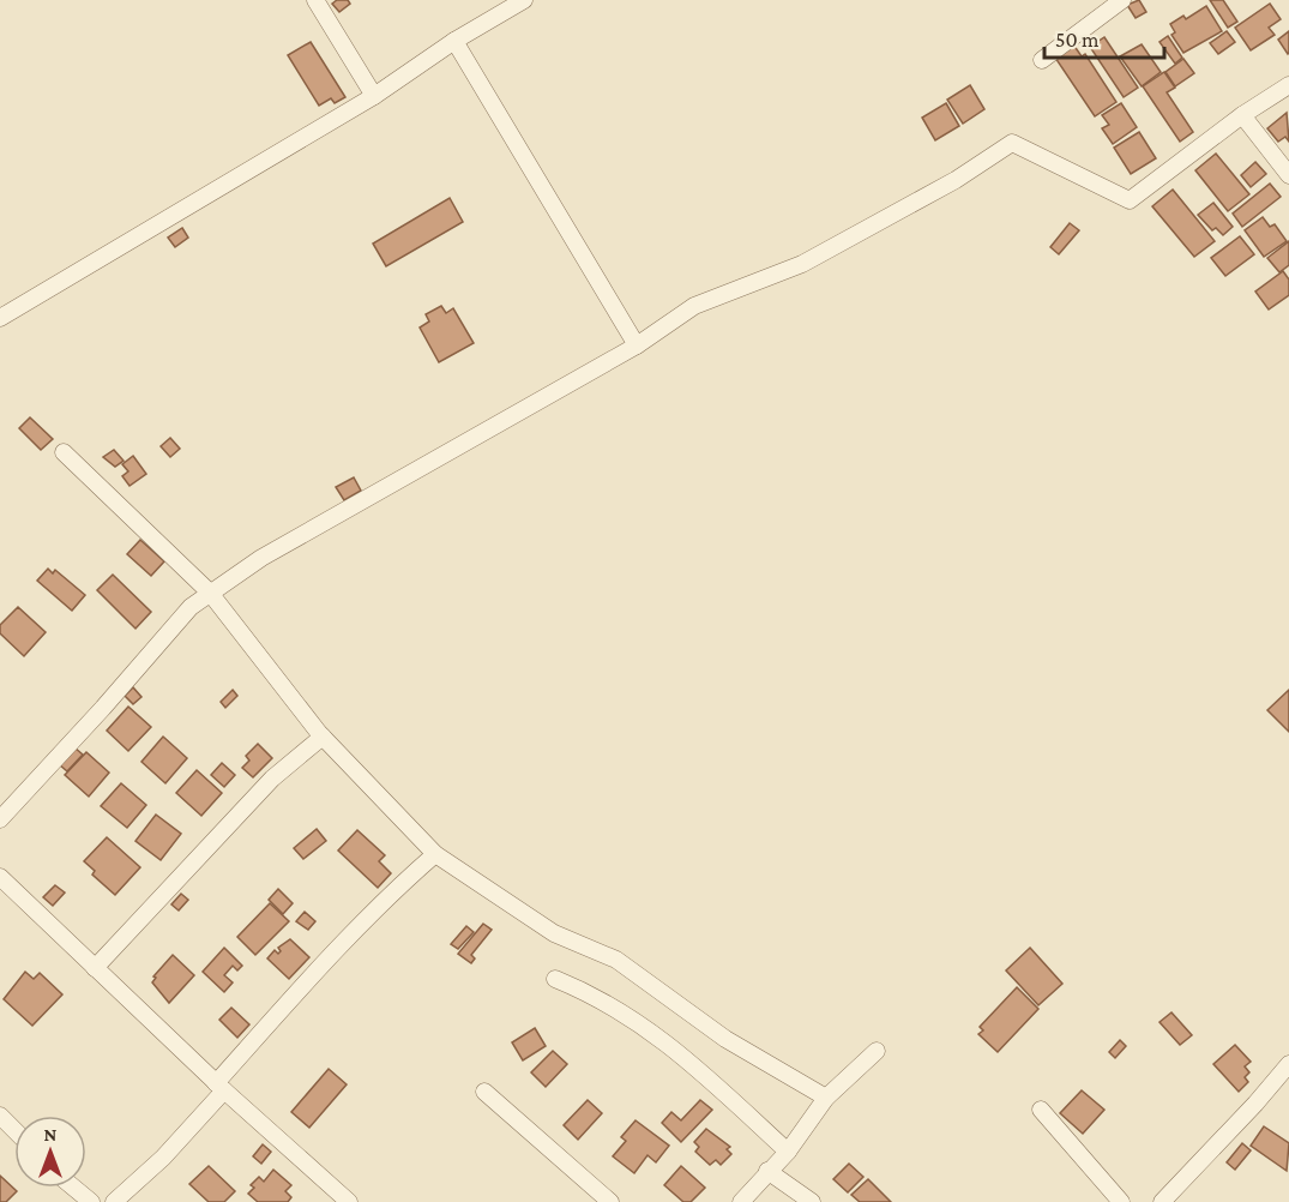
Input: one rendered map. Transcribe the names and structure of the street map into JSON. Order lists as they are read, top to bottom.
{
  "scale_bar": "50 m",
  "north": "top"
}
